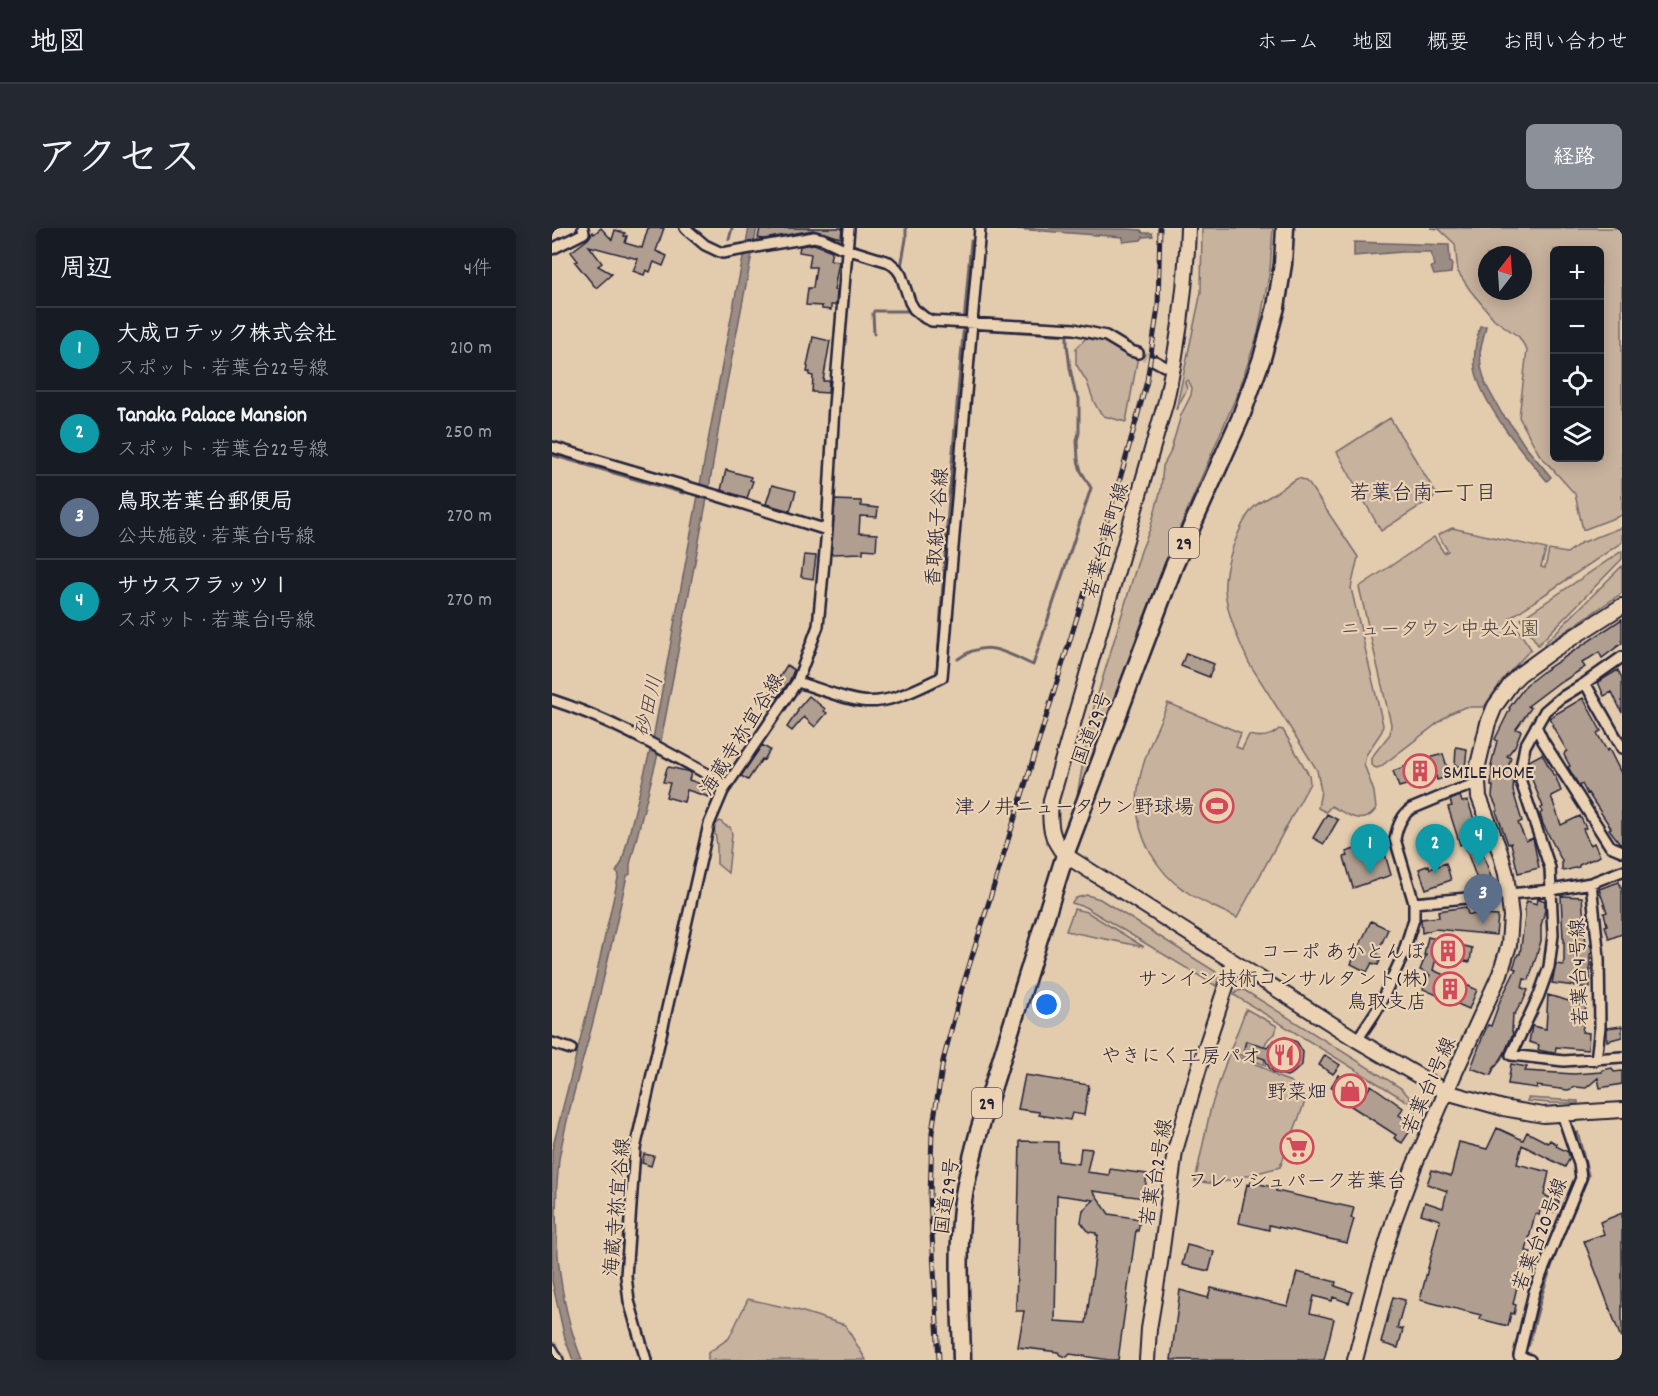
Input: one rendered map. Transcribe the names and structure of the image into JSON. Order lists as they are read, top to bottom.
{
  "streets": {
    "highway": ["29", "国道29号"],
    "street": [
      "香取紙子谷線",
      "若葉台東町線",
      "海蔵寺祢宜谷線",
      "若葉台4号線",
      "若葉台1号線",
      "若葉台2号線",
      "若葉台20号線"
    ]
  },
  "crossings": [
    ["香取紙子谷線", "海蔵寺祢宜谷線"],
    ["若葉台東町線", "国道29号"]
  ],
  "districts": ["若葉台南一丁目"],
  "water": ["砂田川"],
  "parks": ["ニュータウン中央公園"],
  "places": {
    "building": ["SMILE HOME", "コーポ あかとんぼ", "サンイン技術コンサルタント(株) 鳥取支店"],
    "sports": ["津ノ井ニュータウン野球場"],
    "restaurant": ["やきにく工房パオ"],
    "shop": ["野菜畑"],
    "supermarket": ["フレッシュパーク若葉台"]
  },
  "north": "top",
  "page": {
    "header": "地図",
    "nav": [
      "ホーム",
      "地図",
      "概要",
      "お問い合わせ"
    ],
    "title": "アクセス",
    "buttons": "経路",
    "heading": ["周辺", "4件"],
    "map_buttons": ["+", "−"],
    "list": [
      {
        "mark": "1",
        "name": "大成ロテック株式会社",
        "note": "スポット · 若葉台22号線",
        "value": "210 m"
      },
      {
        "mark": "2",
        "name": "Tanaka Palace Mansion",
        "note": "スポット · 若葉台22号線",
        "value": "250 m"
      },
      {
        "mark": "3",
        "name": "鳥取若葉台郵便局",
        "note": "公共施設 · 若葉台1号線",
        "value": "270 m"
      },
      {
        "mark": "4",
        "name": "サウスフラッツＩ",
        "note": "スポット · 若葉台1号線",
        "value": "270 m"
      }
    ],
    "pins": [
      "4",
      "1",
      "2",
      "3"
    ]
  }
}
